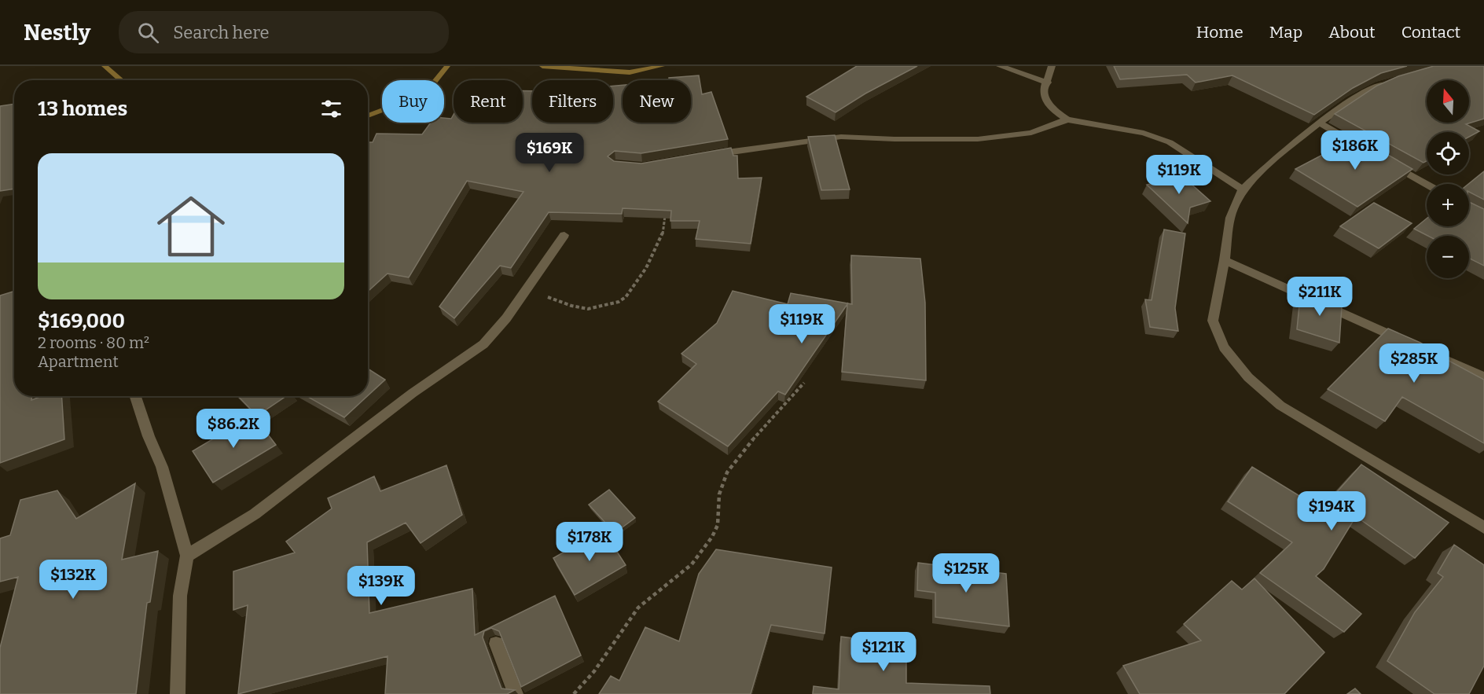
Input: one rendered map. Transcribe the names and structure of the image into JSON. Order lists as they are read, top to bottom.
{
  "north": "top",
  "page": {
    "header": "Nestly",
    "search": "Search here",
    "nav": [
      "Home",
      "Map",
      "About",
      "Contact"
    ],
    "map_buttons": ["+", "−"],
    "chip": [
      "Buy",
      "Rent",
      "Filters",
      "New"
    ],
    "heading": "13 homes",
    "price": [
      "$186K",
      "$169K",
      "$119K",
      "$211K",
      "$119K",
      "$285K",
      "$86.2K",
      "$194K",
      "$178K",
      "$125K",
      "$132K",
      "$139K",
      "$121K"
    ],
    "list": [
      {
        "name": "$169,000",
        "note": "2 rooms · 80 m² · Apartment"
      }
    ]
  }
}
